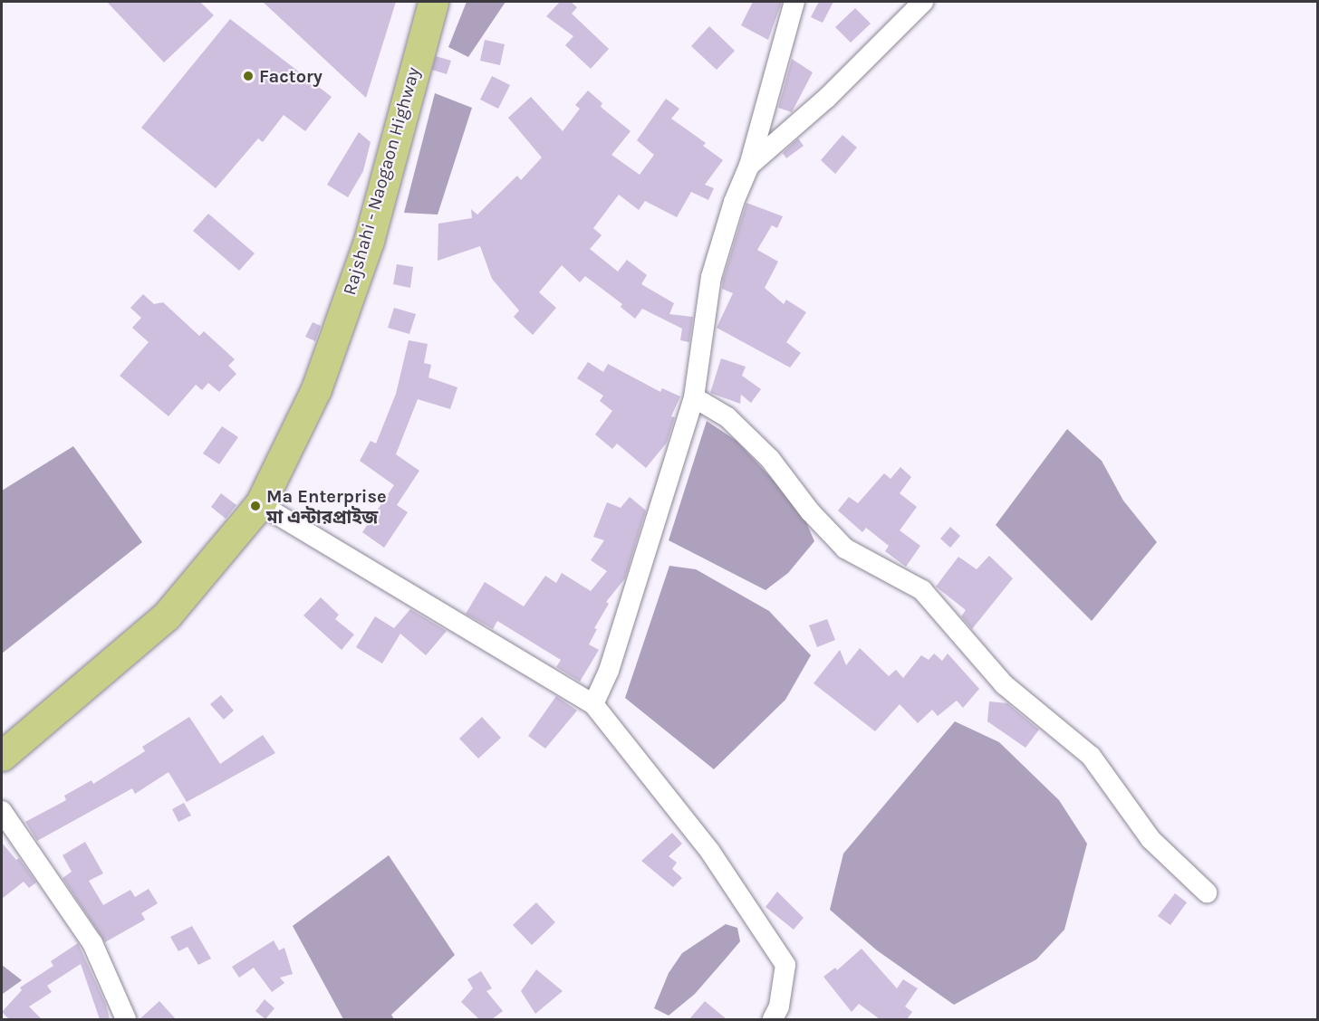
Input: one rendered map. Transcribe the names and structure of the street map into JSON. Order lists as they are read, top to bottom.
{
  "streets": {
    "main road": ["Rajshahi - Naogaon Highway"]
  },
  "places": ["Factory", "Ma Enterprise মা এন্টারপ্রাইজ"]
}
